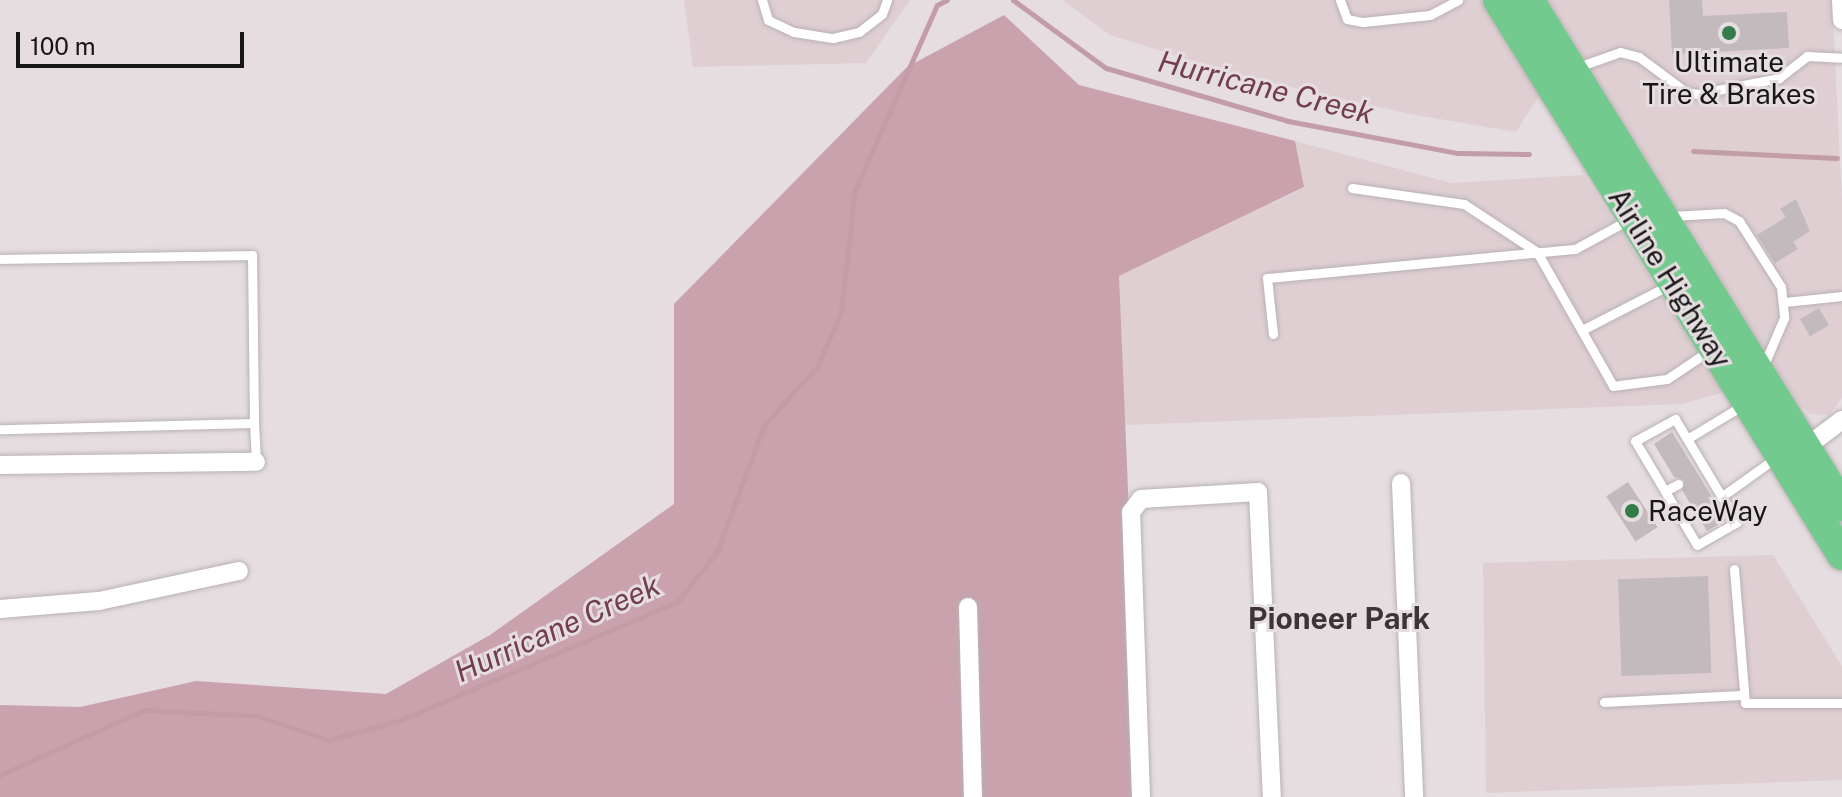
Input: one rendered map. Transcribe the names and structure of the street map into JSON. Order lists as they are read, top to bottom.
{
  "streets": {
    "highway": ["Airline Highway"]
  },
  "districts": ["Pioneer Park"],
  "water": ["Hurricane Creek"],
  "places": ["Ultimate Tire & Brakes", "RaceWay"],
  "scale_bar": "100 m"
}
